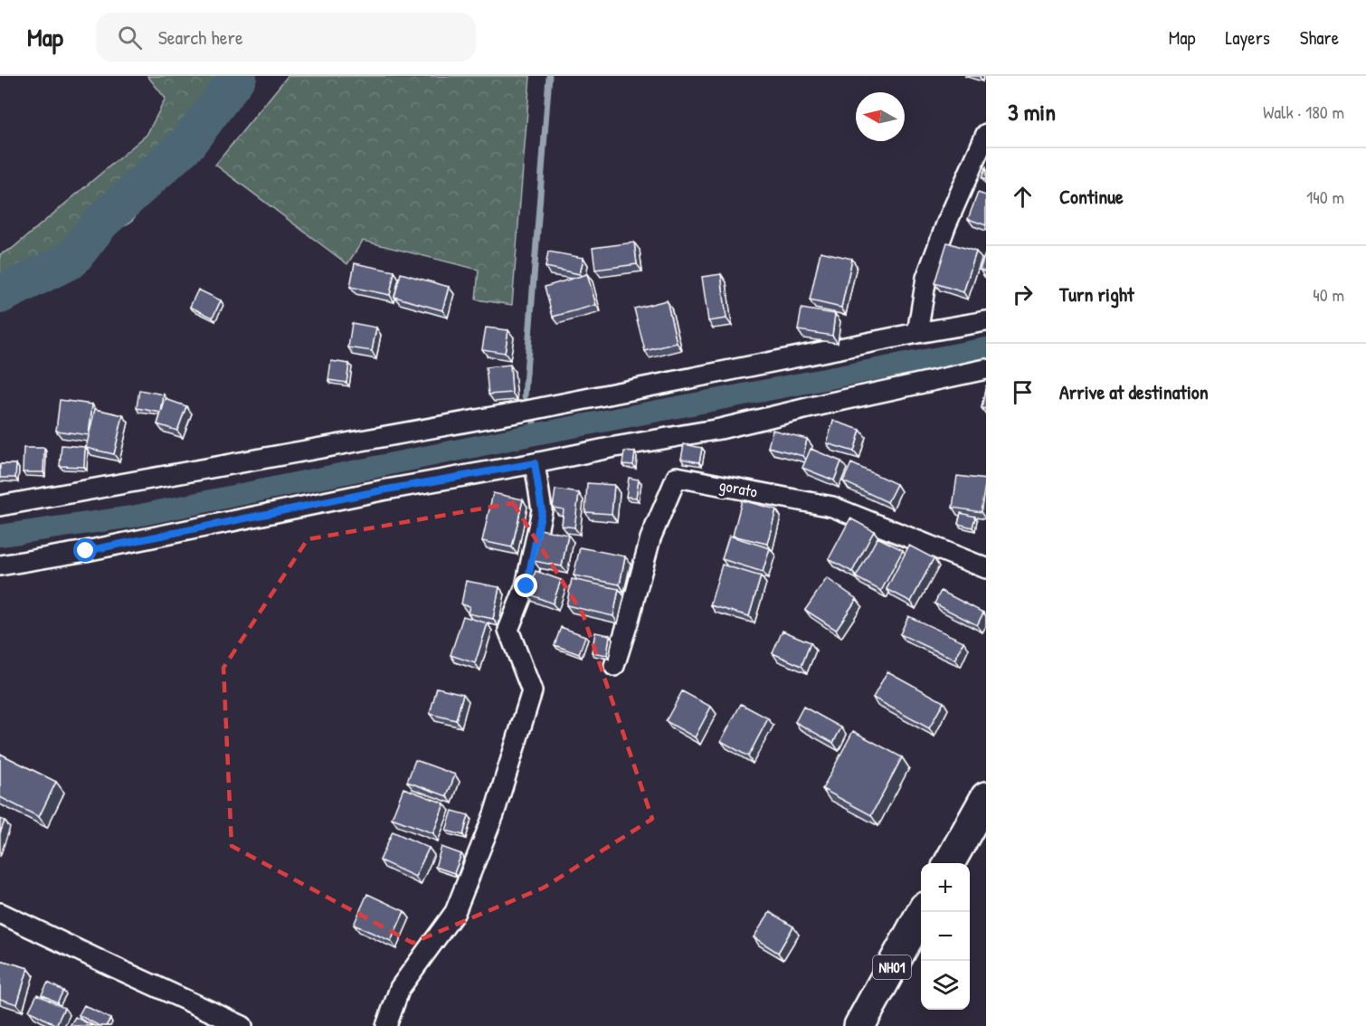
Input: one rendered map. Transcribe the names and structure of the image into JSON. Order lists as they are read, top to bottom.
{
  "streets": {
    "highway": ["NH01"],
    "street": ["gorato"]
  },
  "north": "left",
  "page": {
    "header": "Map",
    "search": "Search here",
    "nav": ["Map", "Layers", "Share"],
    "heading": ["3 min", "Walk · 180 m"],
    "list": [
      ["Continue", "140 m"],
      ["Turn right", "40 m"],
      "Arrive at destination"
    ],
    "map_buttons": ["+", "−"]
  }
}
